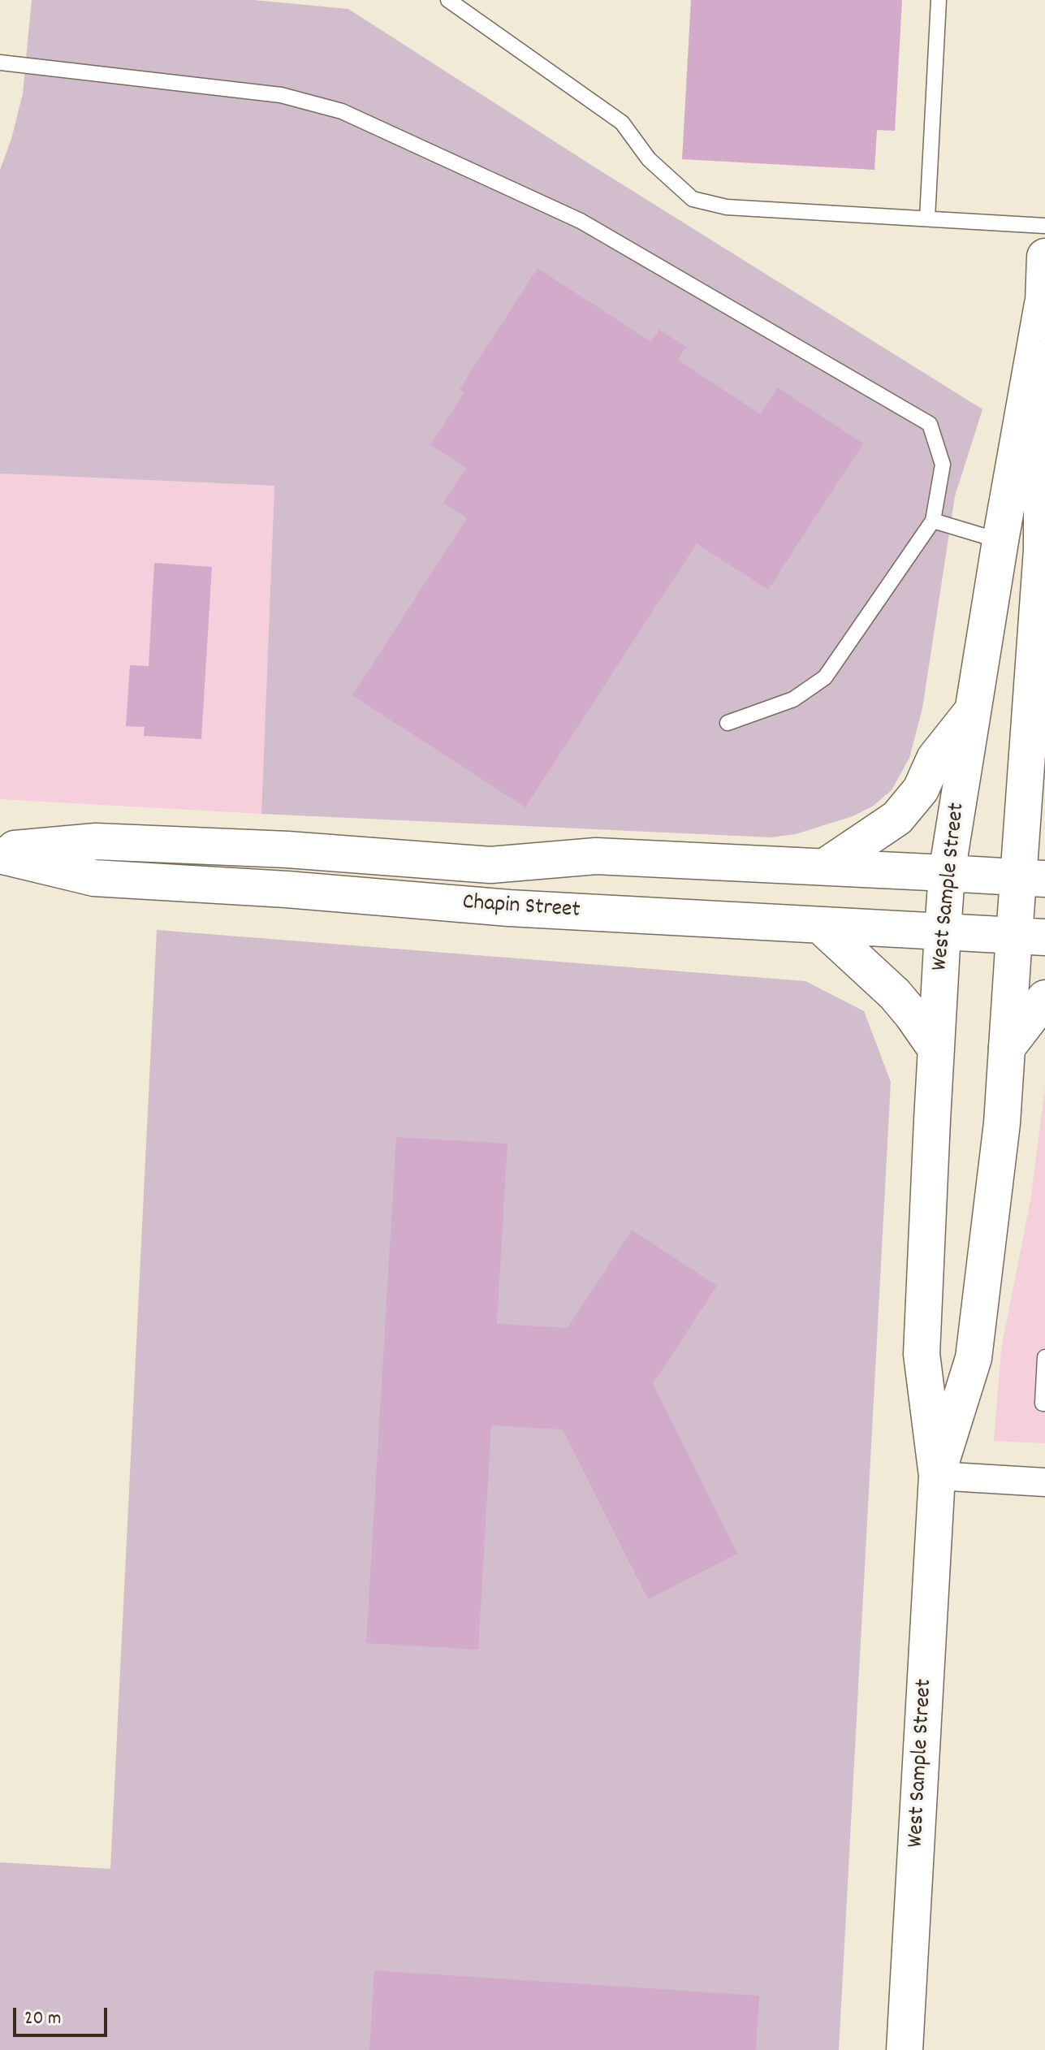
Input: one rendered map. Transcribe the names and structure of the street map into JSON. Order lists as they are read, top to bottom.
{
  "streets": {
    "main road": ["West Sample Street", "Chapin Street"]
  },
  "crossings": [
    ["West Sample Street", "Chapin Street"]
  ],
  "scale_bar": "20 m"
}
